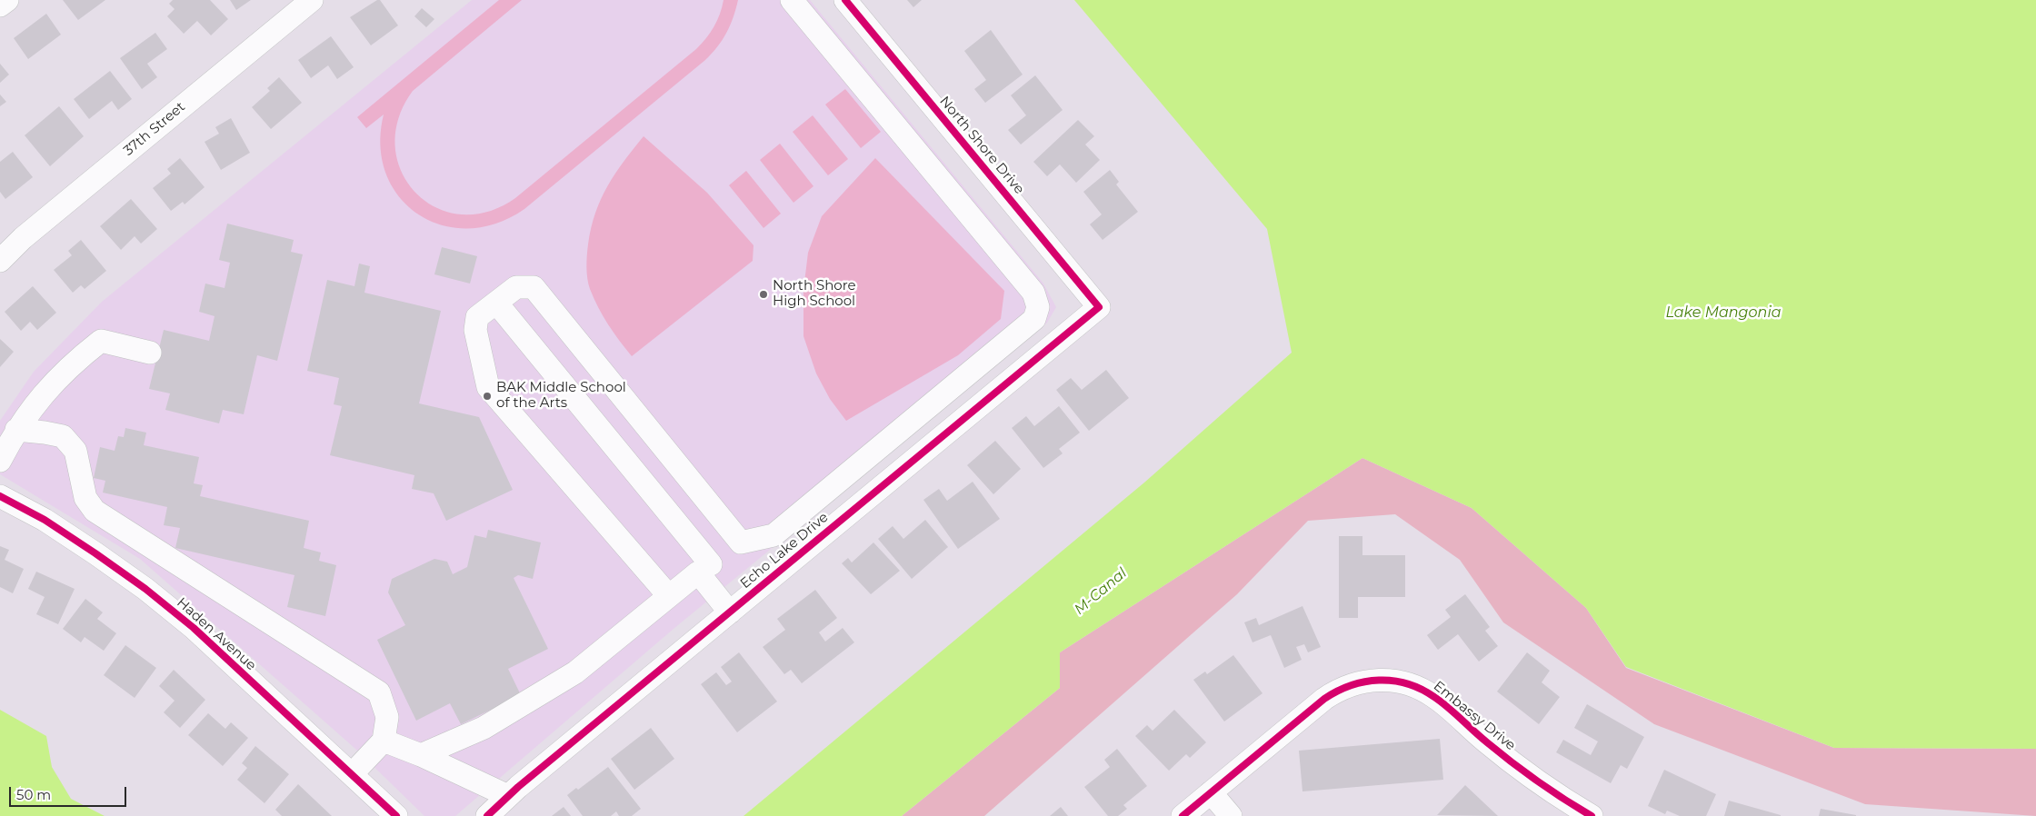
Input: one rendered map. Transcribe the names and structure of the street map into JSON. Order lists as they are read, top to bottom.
{
  "streets": {
    "street": [
      "37th Street",
      "North Shore Drive",
      "Echo Lake Drive",
      "Haden Avenue",
      "Embassy Drive"
    ]
  },
  "crossings": [
    ["North Shore Drive", "Echo Lake Drive"]
  ],
  "water": ["Lake Mangonia", "M-Canal"],
  "places": ["North Shore High School", "BAK Middle School of the Arts"],
  "scale_bar": "50 m"
}
